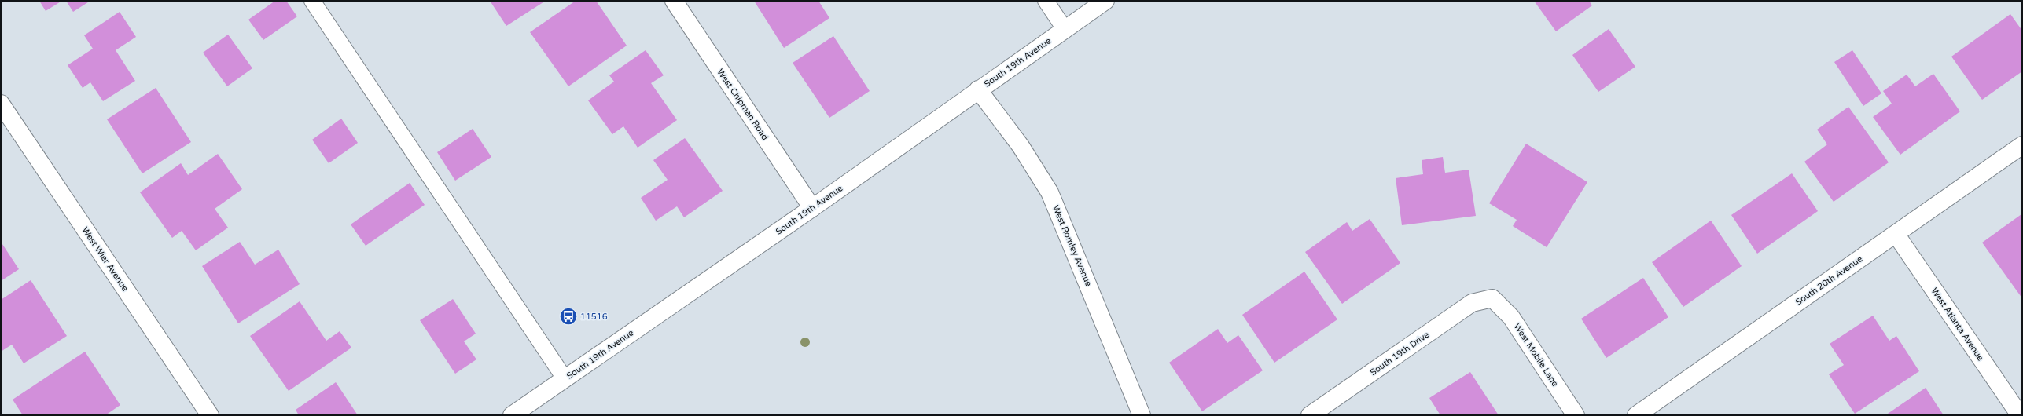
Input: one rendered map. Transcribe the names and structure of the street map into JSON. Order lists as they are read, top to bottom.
{
  "streets": {
    "street": [
      "South 19th Avenue",
      "West Chipman Road",
      "West Romley Avenue",
      "West Wier Avenue",
      "South 20th Avenue",
      "West Atlanta Avenue",
      "South 19th Drive",
      "West Mobile Lane"
    ]
  },
  "crossings": [
    ["South 19th Avenue", "West Chipman Road"],
    ["South 19th Avenue", "West Romley Avenue"],
    ["South 20th Avenue", "West Atlanta Avenue"],
    ["South 19th Drive", "West Mobile Lane"]
  ],
  "places": {
    "bus stop": ["11516"]
  }
}
